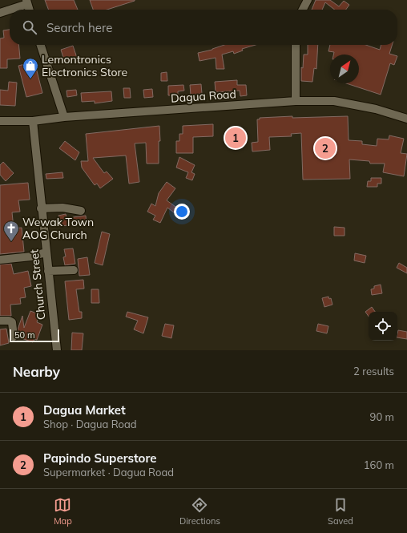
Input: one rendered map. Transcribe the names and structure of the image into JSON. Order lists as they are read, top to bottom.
{
  "streets": {
    "street": ["Dagua Road", "Church Street"]
  },
  "crossings": [
    ["Dagua Road", "Church Street"]
  ],
  "places": {
    "shop": ["Lemontronics Electronics Store"],
    "church": ["Wewak Town AOG Church"]
  },
  "scale_bar": "50 m",
  "north": "top right",
  "page": {
    "search": "Search here",
    "pins": ["1", "2"],
    "scale": "50 m",
    "heading": ["Nearby", "2 results"],
    "list": [
      {
        "mark": "1",
        "name": "Dagua Market",
        "note": "Shop · Dagua Road",
        "value": "90 m"
      },
      {
        "mark": "2",
        "name": "Papindo Superstore",
        "note": "Supermarket · Dagua Road",
        "value": "160 m"
      }
    ],
    "nav": ["Map", "Directions", "Saved"]
  }
}
